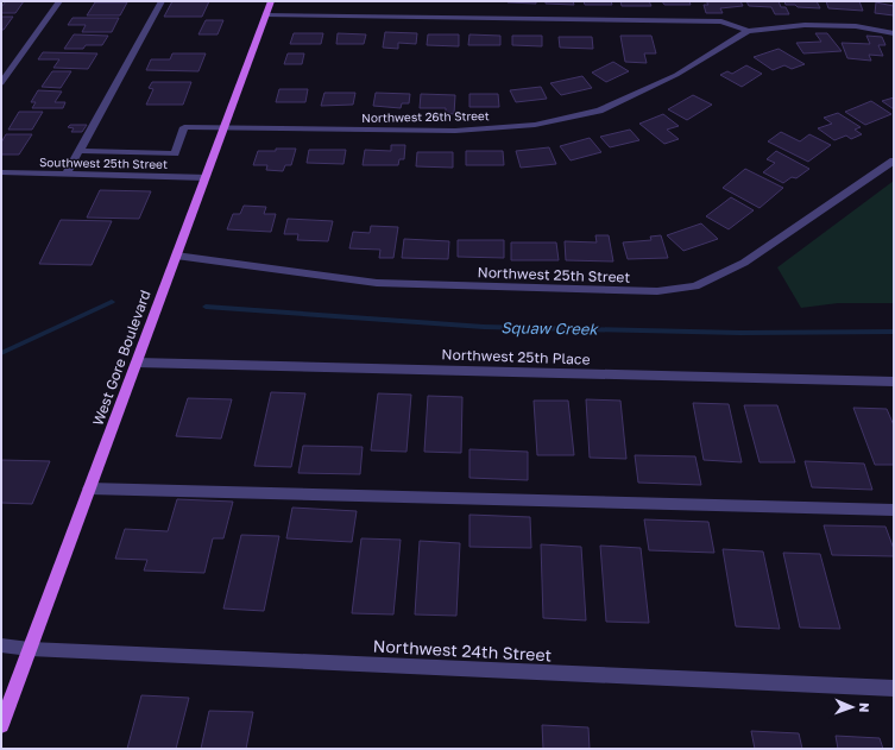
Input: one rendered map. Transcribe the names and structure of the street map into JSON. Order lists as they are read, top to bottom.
{
  "streets": {
    "main road": ["West Gore Boulevard"],
    "street": [
      "Northwest 26th Street",
      "Southwest 25th Street",
      "Northwest 25th Street",
      "Northwest 25th Place",
      "Northwest 24th Street"
    ]
  },
  "crossings": [
    ["Northwest 26th Street", "West Gore Boulevard"],
    ["Southwest 25th Street", "West Gore Boulevard"],
    ["Northwest 25th Street", "West Gore Boulevard"],
    ["Northwest 25th Place", "West Gore Boulevard"],
    ["West Gore Boulevard", "Northwest 24th Street"]
  ],
  "water": ["Squaw Creek"],
  "north": "right"
}
